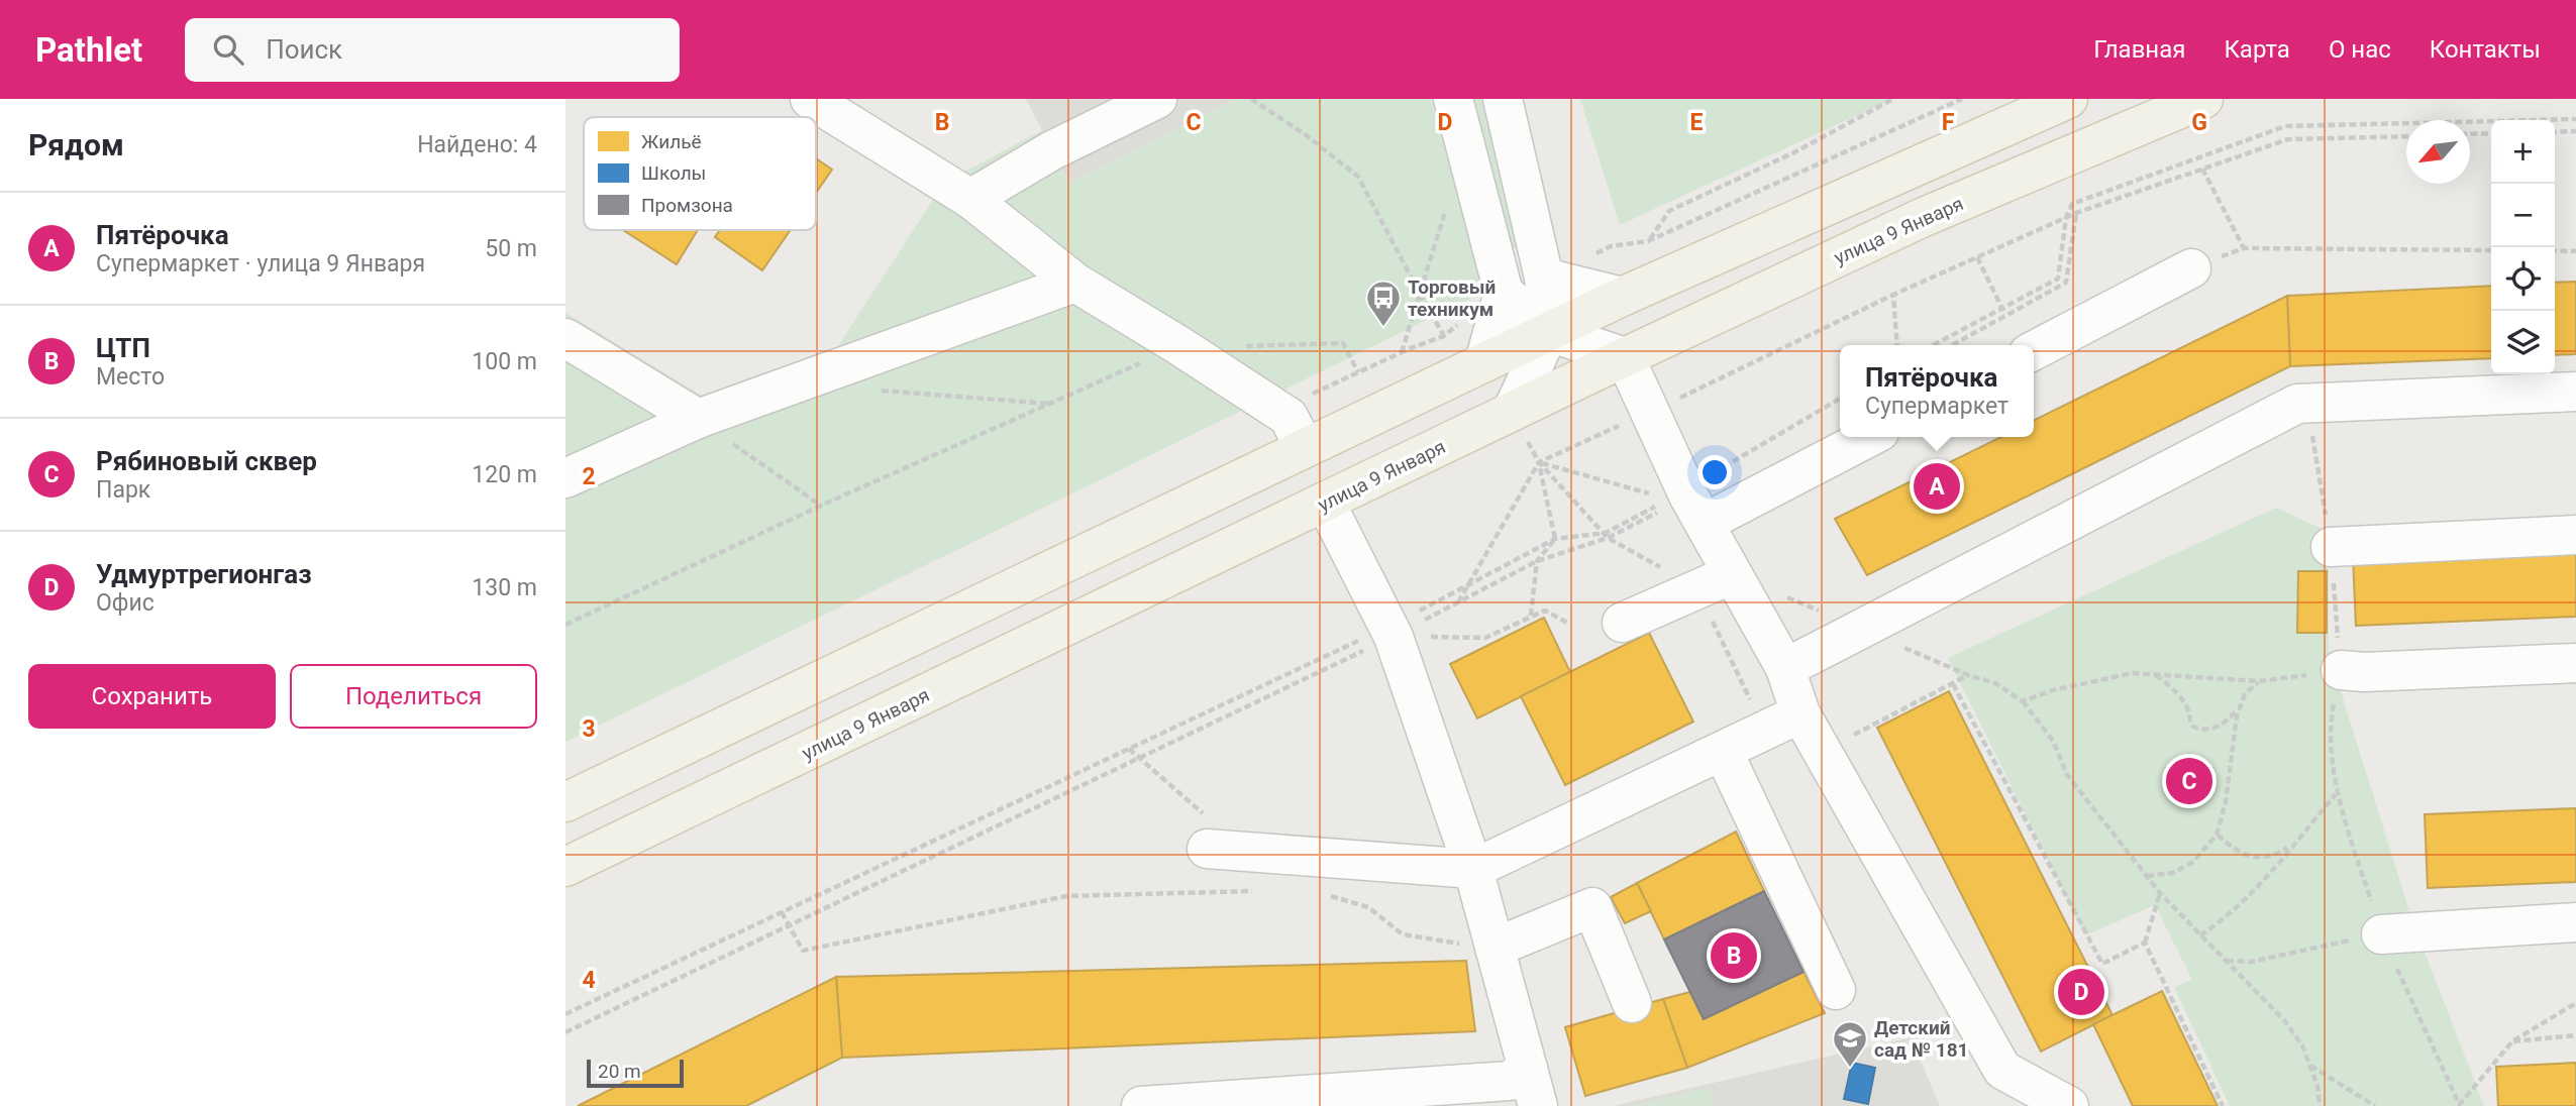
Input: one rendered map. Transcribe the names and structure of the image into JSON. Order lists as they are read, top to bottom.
{
  "streets": {
    "main road": ["улица 9 Января"]
  },
  "places": {
    "bus stop": ["Торговый техникум"],
    "school or university": ["Детский сад № 181"]
  },
  "legend": ["Жильё", "Школы", "Промзона"],
  "scale_bar": "20 m",
  "north": "bottom left",
  "page": {
    "header": "Pathlet",
    "search": "Поиск",
    "nav": [
      "Главная",
      "Карта",
      "О нас",
      "Контакты"
    ],
    "heading": ["Рядом", "Найдено: 4"],
    "map_buttons": ["+", "−"],
    "list": [
      {
        "mark": "A",
        "name": "Пятёрочка",
        "note": "Супермаркет · улица 9 Января",
        "value": "50 m"
      },
      {
        "mark": "B",
        "name": "ЦТП",
        "note": "Место",
        "value": "100 m"
      },
      {
        "mark": "C",
        "name": "Рябиновый сквер",
        "note": "Парк",
        "value": "120 m"
      },
      {
        "mark": "D",
        "name": "Удмуртрегионгаз",
        "note": "Офис",
        "value": "130 m"
      }
    ],
    "popup": ["Пятёрочка", "Супермаркет"],
    "pins": [
      "A",
      "C",
      "B",
      "D"
    ],
    "buttons": ["Сохранить", "Поделиться"],
    "scale": "20 m"
  },
  "grid": {
    "columns": [
      "B",
      "C",
      "D",
      "E",
      "F",
      "G"
    ],
    "rows": ["2", "3", "4"]
  }
}
